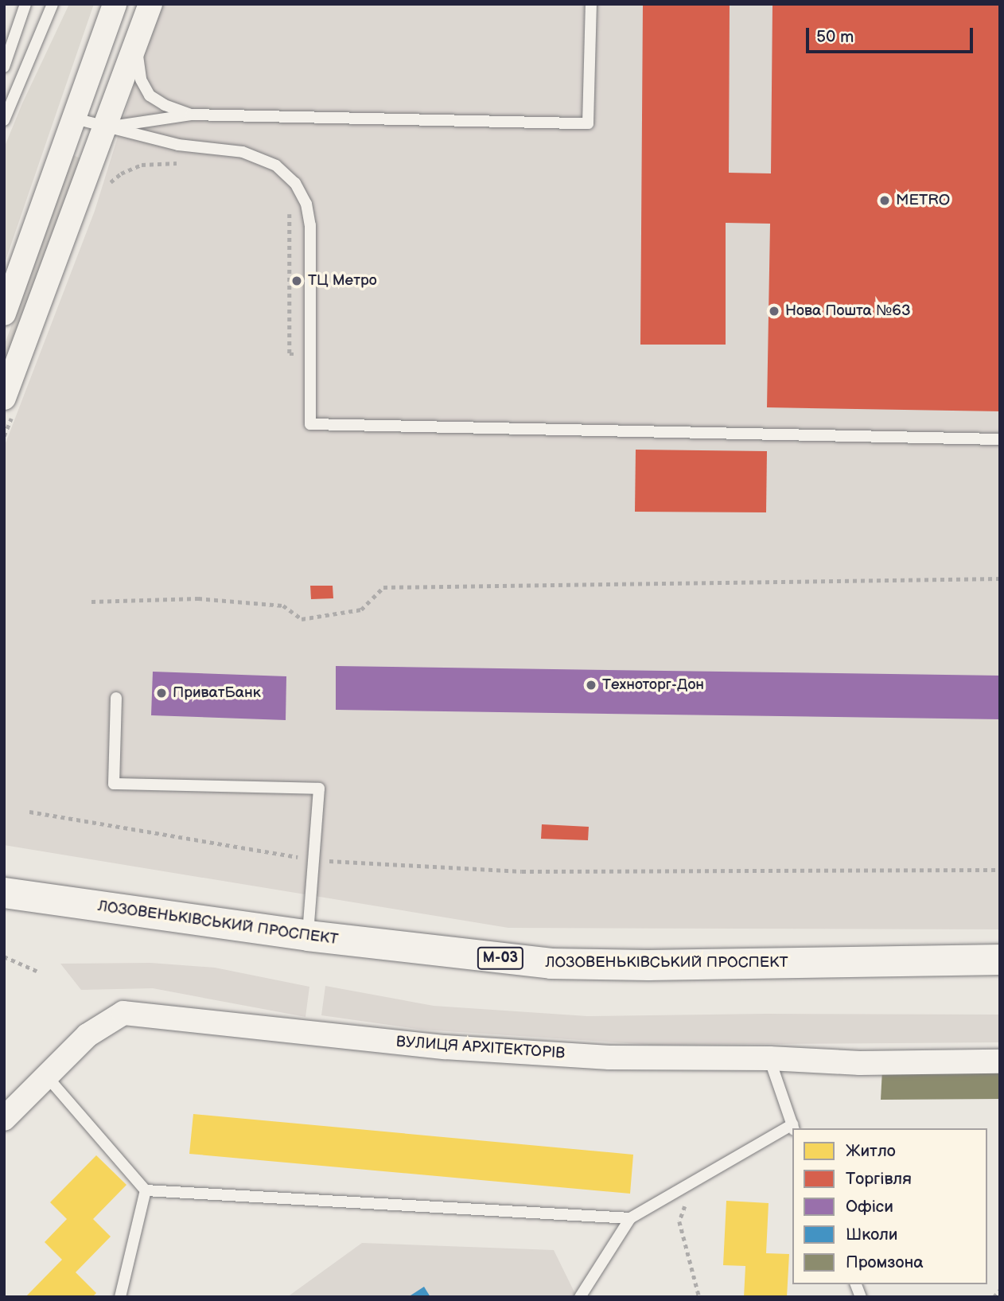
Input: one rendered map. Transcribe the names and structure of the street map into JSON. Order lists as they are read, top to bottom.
{
  "streets": {
    "highway": ["ЛОЗОВЕНЬКІВСЬКИЙ ПРОСПЕКТ", "М-03"],
    "street": ["ВУЛИЦЯ АРХІТЕКТОРІВ"]
  },
  "places": [
    "METRO",
    "ТЦ Метро",
    "Нова Пошта №63",
    "Техноторг-Дон",
    "ПриватБанк"
  ],
  "legend": [
    "Житло",
    "Торгівля",
    "Офіси",
    "Школи",
    "Промзона"
  ],
  "scale_bar": "50 m"
}
